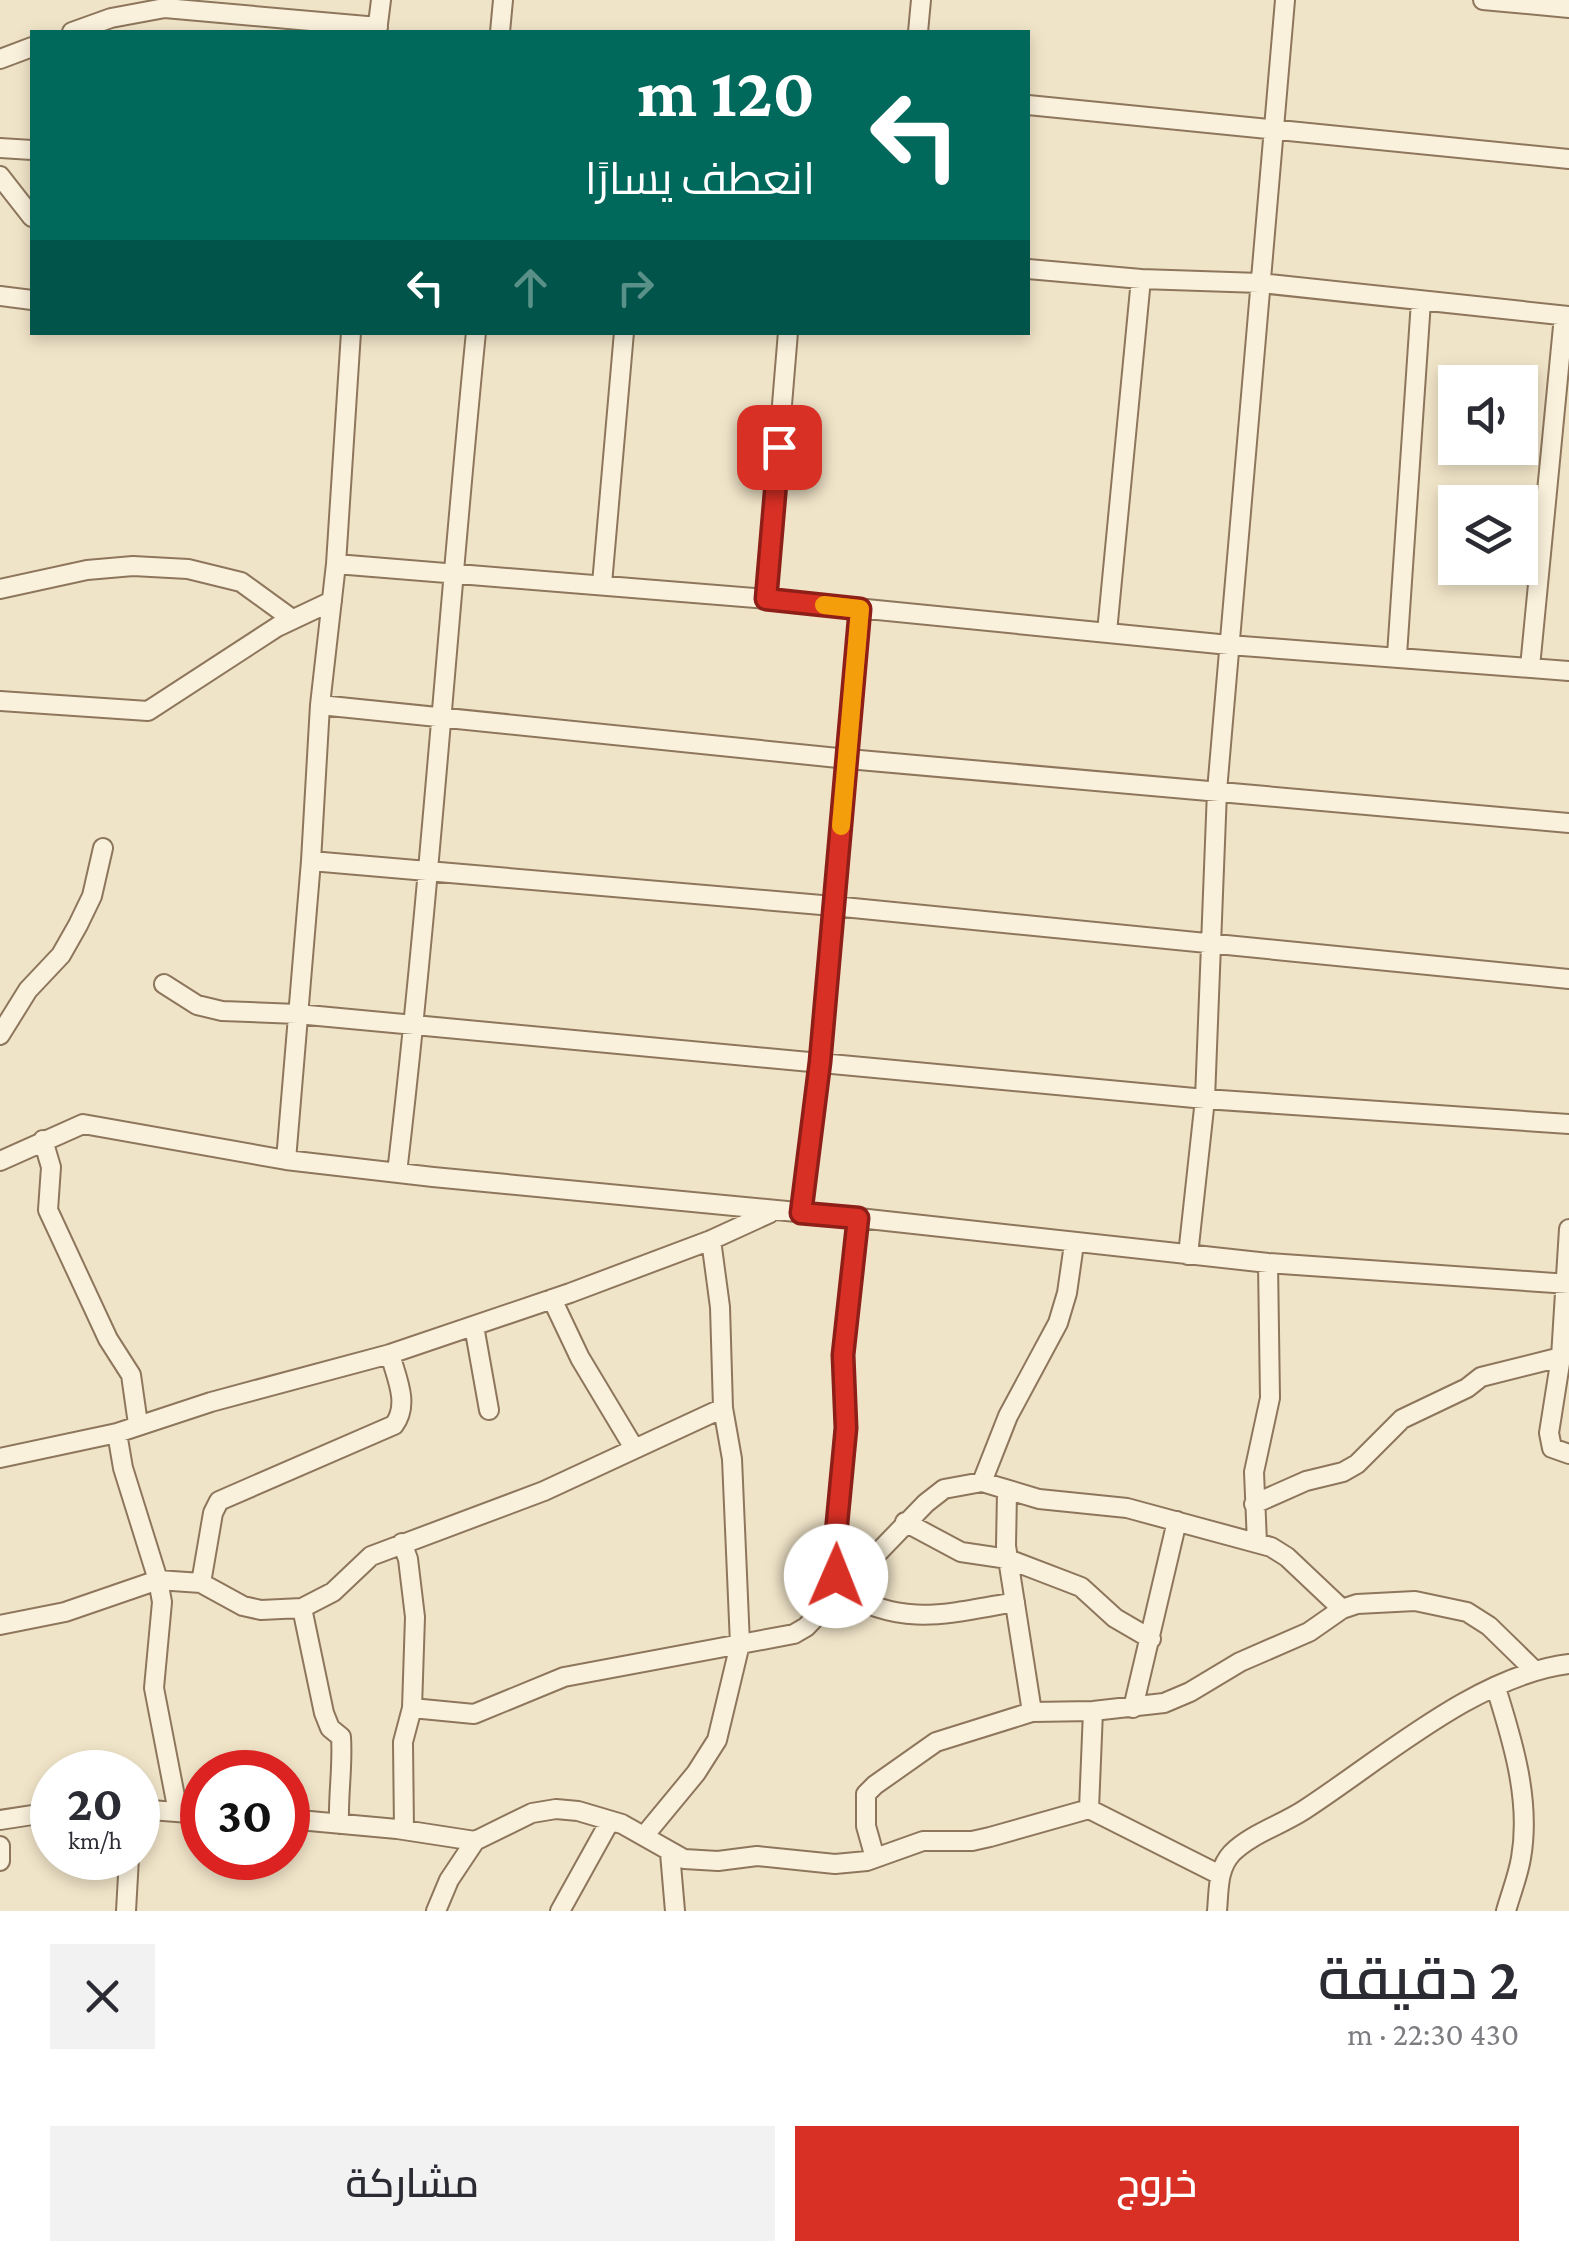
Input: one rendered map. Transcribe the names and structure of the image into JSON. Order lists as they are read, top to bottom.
{
  "page": {
    "turn": ["120 m", "انعطف يسارًا"],
    "speed": "20 km/h",
    "limit": "30",
    "heading": ["2 دقيقة", "430 m · 22:30"],
    "buttons": ["خروج", "مشاركة"]
  }
}
